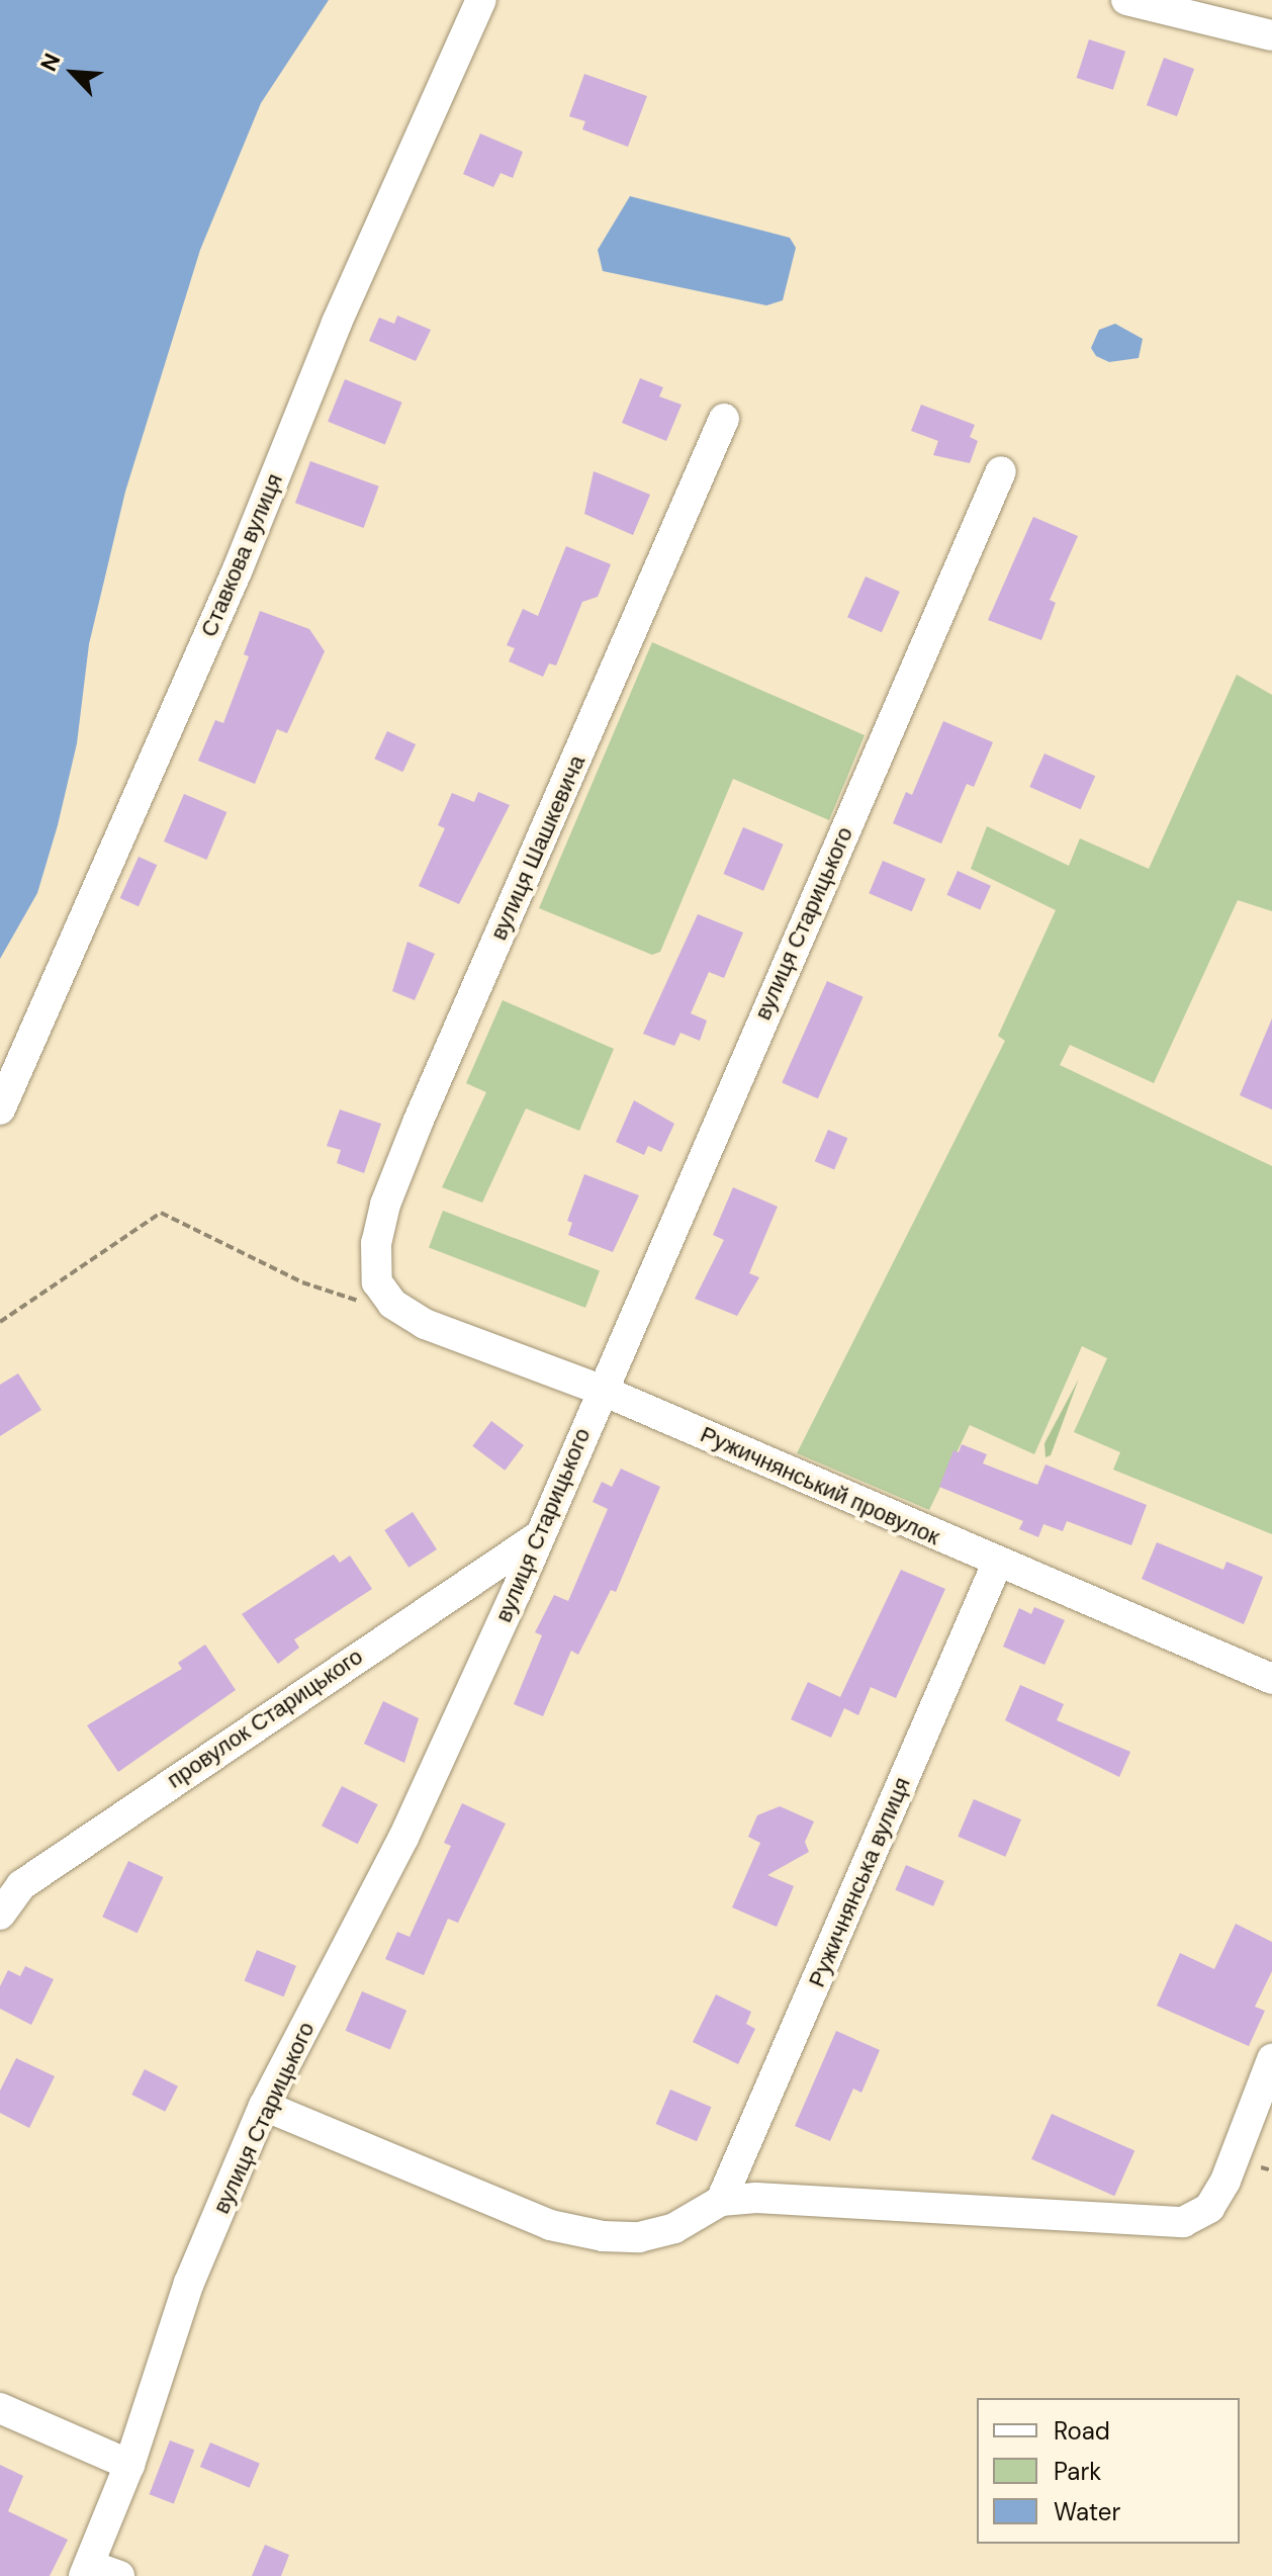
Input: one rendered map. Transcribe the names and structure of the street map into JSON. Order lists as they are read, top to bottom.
{
  "streets": {
    "street": [
      "Ставкова вулиця",
      "вулиця Шашкевича",
      "вулиця Старицького",
      "Ружичнянський провулок",
      "провулок Старицького",
      "Ружичнянська вулиця"
    ]
  },
  "crossings": [
    ["вулиця Шашкевича", "Ружичнянський провулок"],
    ["вулиця Старицького", "Ружичнянський провулок"],
    ["вулиця Старицького", "провулок Старицького"],
    ["Ружичнянський провулок", "Ружичнянська вулиця"]
  ],
  "legend": ["Road", "Park", "Water"],
  "north": "top left"
}
